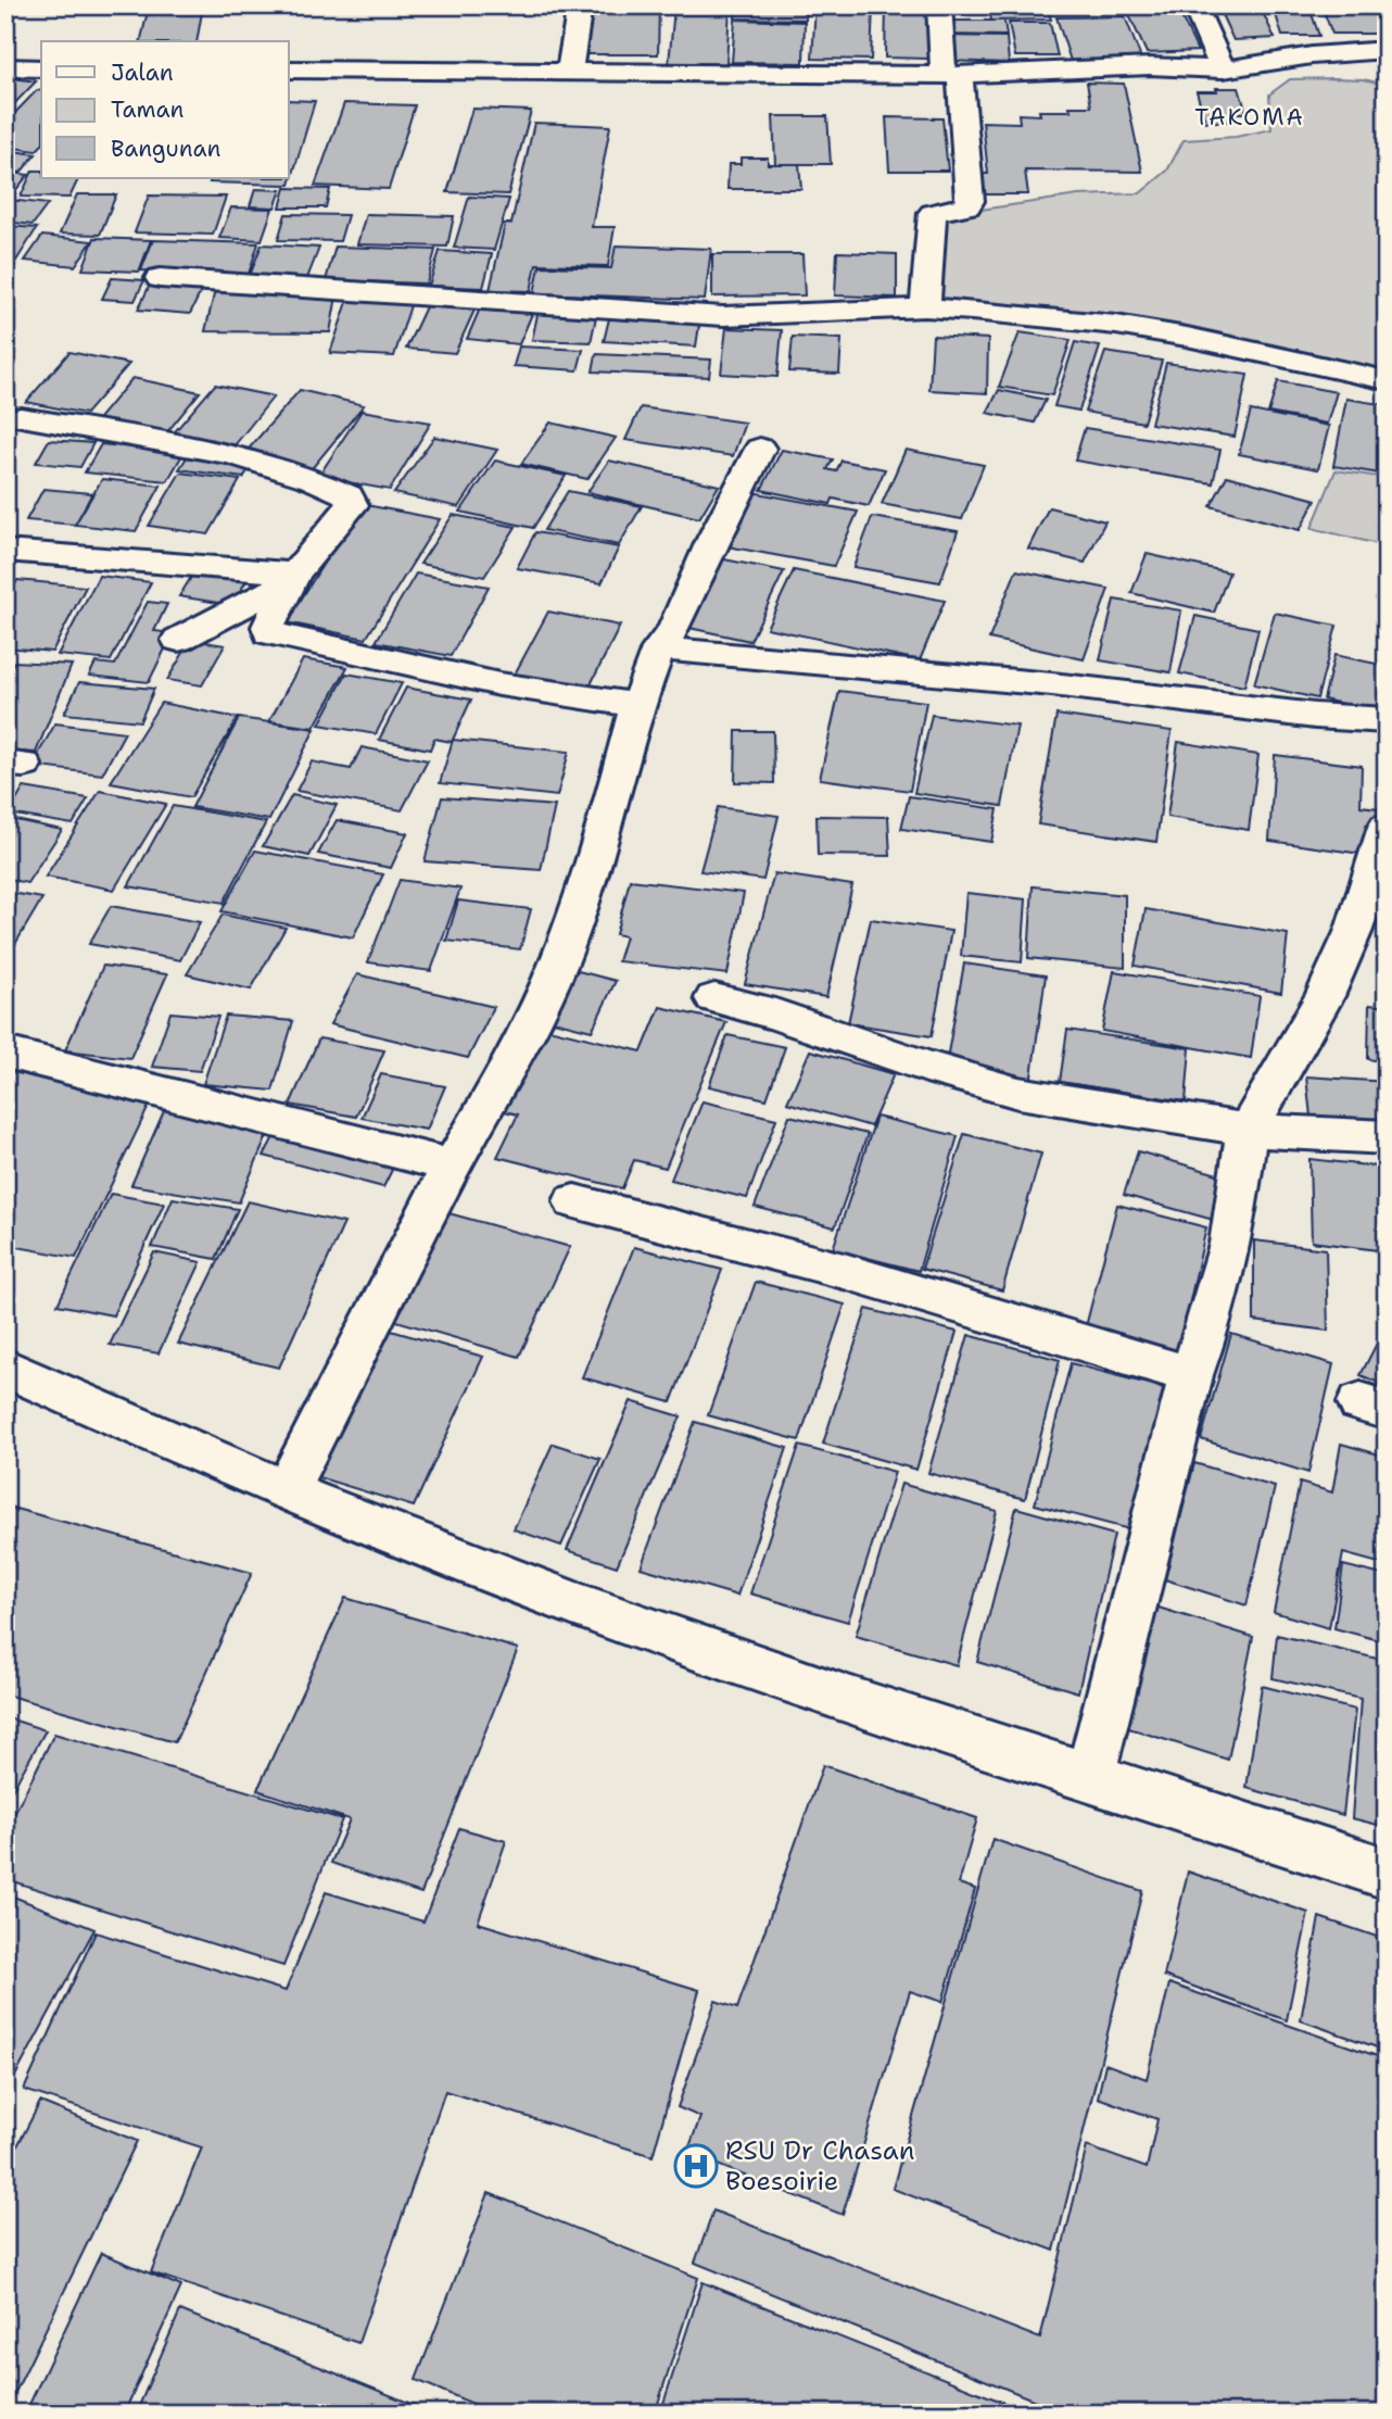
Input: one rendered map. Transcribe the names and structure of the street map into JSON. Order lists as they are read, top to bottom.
{
  "districts": ["TAKOMA"],
  "places": {
    "hospital": ["RSU Dr Chasan Boesoirie"]
  },
  "legend": ["Jalan", "Taman", "Bangunan"]
}
